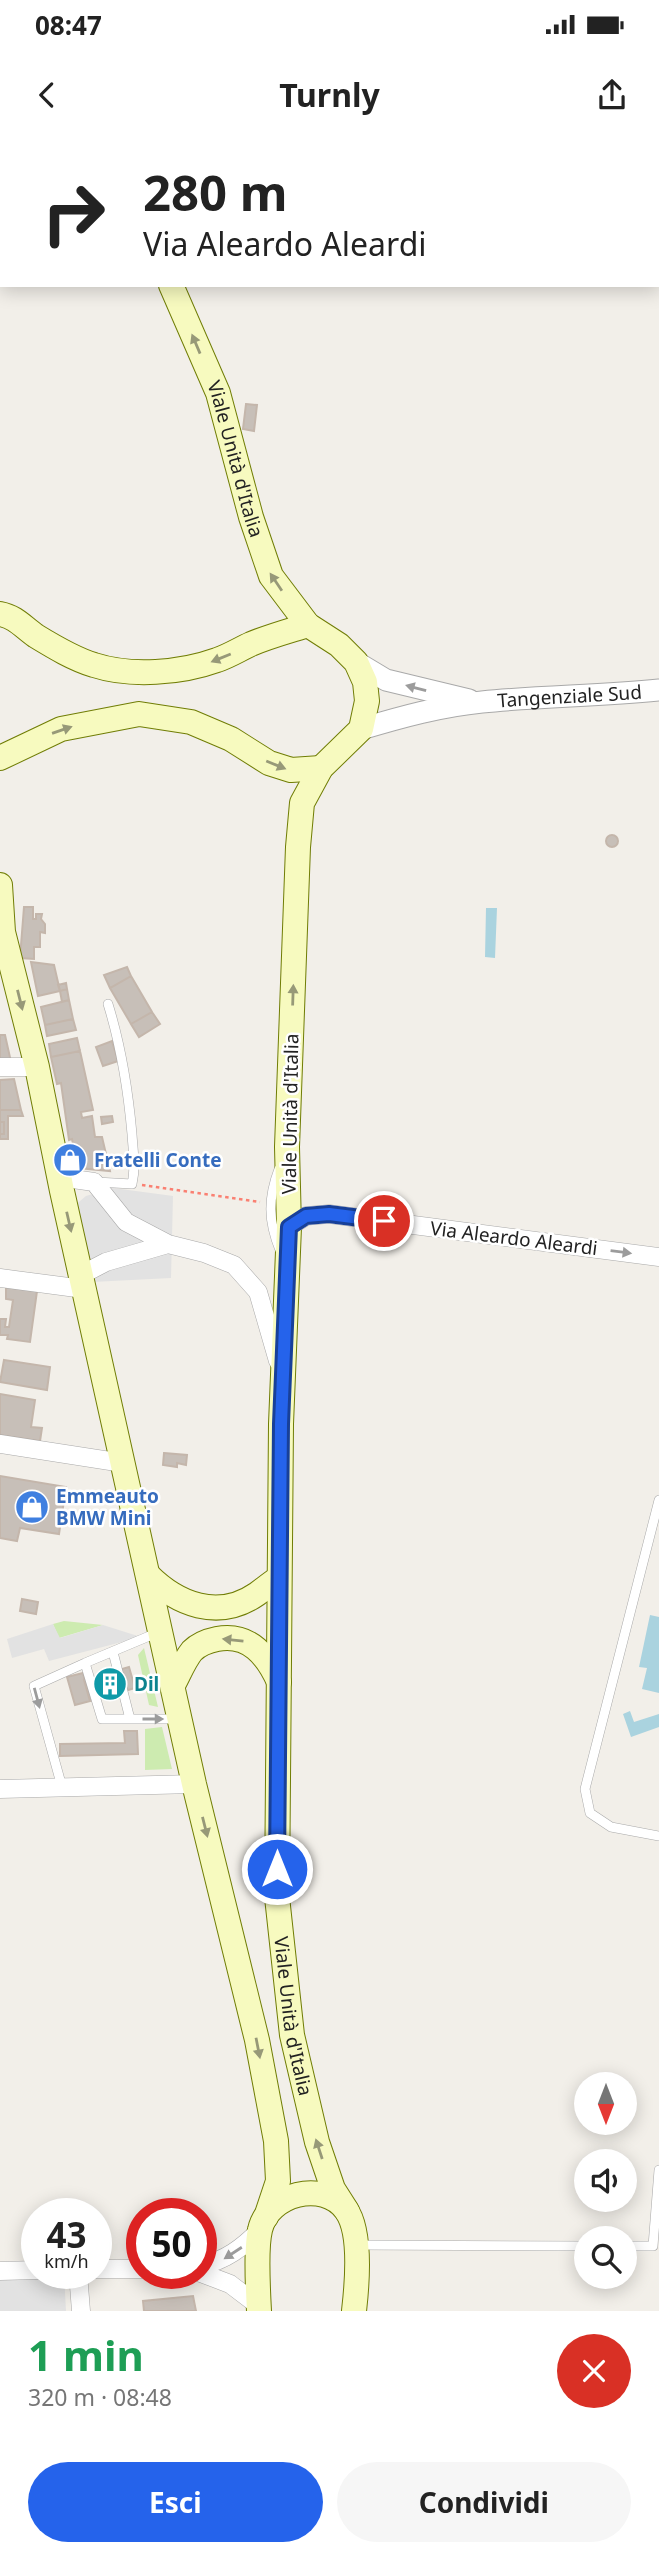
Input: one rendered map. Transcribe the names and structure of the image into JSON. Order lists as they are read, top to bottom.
{
  "streets": {
    "main road": ["Viale Unità d'Italia"],
    "street": ["Tangenziale Sud", "Via Aleardo Aleardi"]
  },
  "crossings": [
    ["Viale Unità d'Italia", "Tangenziale Sud"],
    ["Viale Unità d'Italia", "Via Aleardo Aleardi"]
  ],
  "one_way": ["Via Aleardo Aleardi"],
  "places": {
    "shop": ["Fratelli Conte", "Emmeauto BMW Mini"],
    "building": ["Dil"]
  },
  "north": "bottom",
  "page": {
    "status": "08:47",
    "header": "Turnly",
    "turn": ["280 m", "Via Aleardo Aleardi"],
    "speed": "43 km/h",
    "limit": "50",
    "heading": ["1 min", "320 m · 08:48"],
    "buttons": ["Esci", "Condividi"]
  }
}
